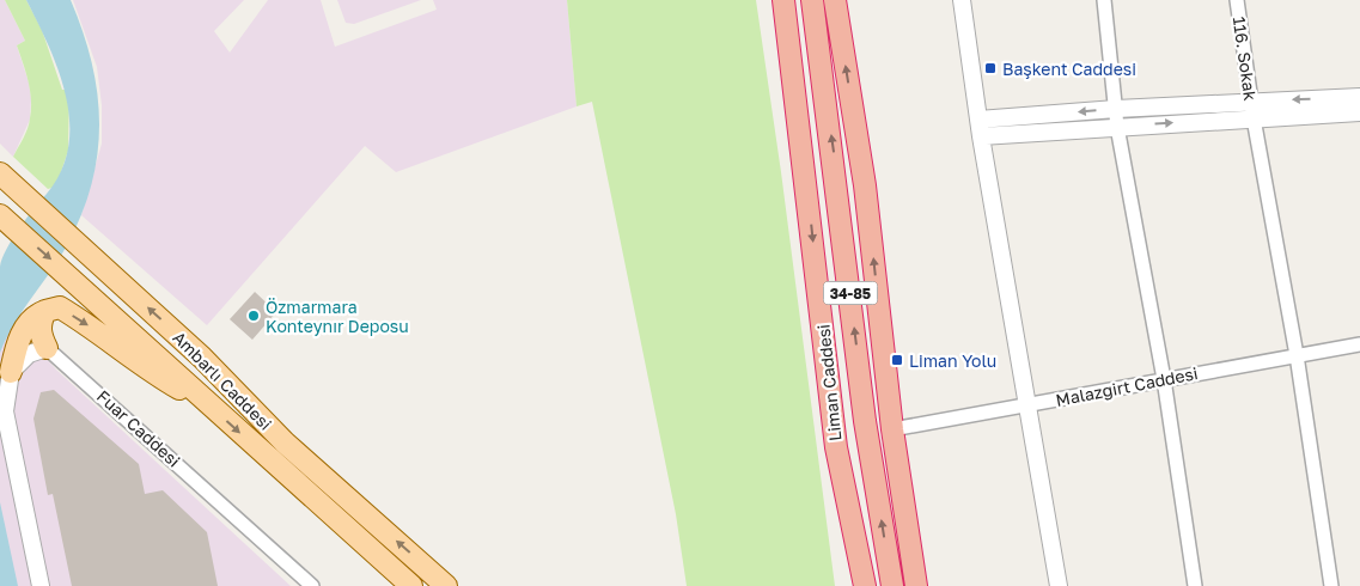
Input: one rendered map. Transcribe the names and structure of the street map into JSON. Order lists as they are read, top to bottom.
{
  "streets": {
    "highway": ["34-85", "Liman Caddesi"],
    "main road": ["Ambarlı Caddesi"],
    "street": ["116. Sokak", "Malazgirt Caddesi", "Fuar Caddesi"]
  },
  "crossings": [
    ["116. Sokak", "Malazgirt Caddesi"]
  ],
  "places": {
    "transit": ["Başkent Caddesi", "Liman Yolu"],
    "other": ["Özmarmara Konteynır Deposu"]
  }
}
